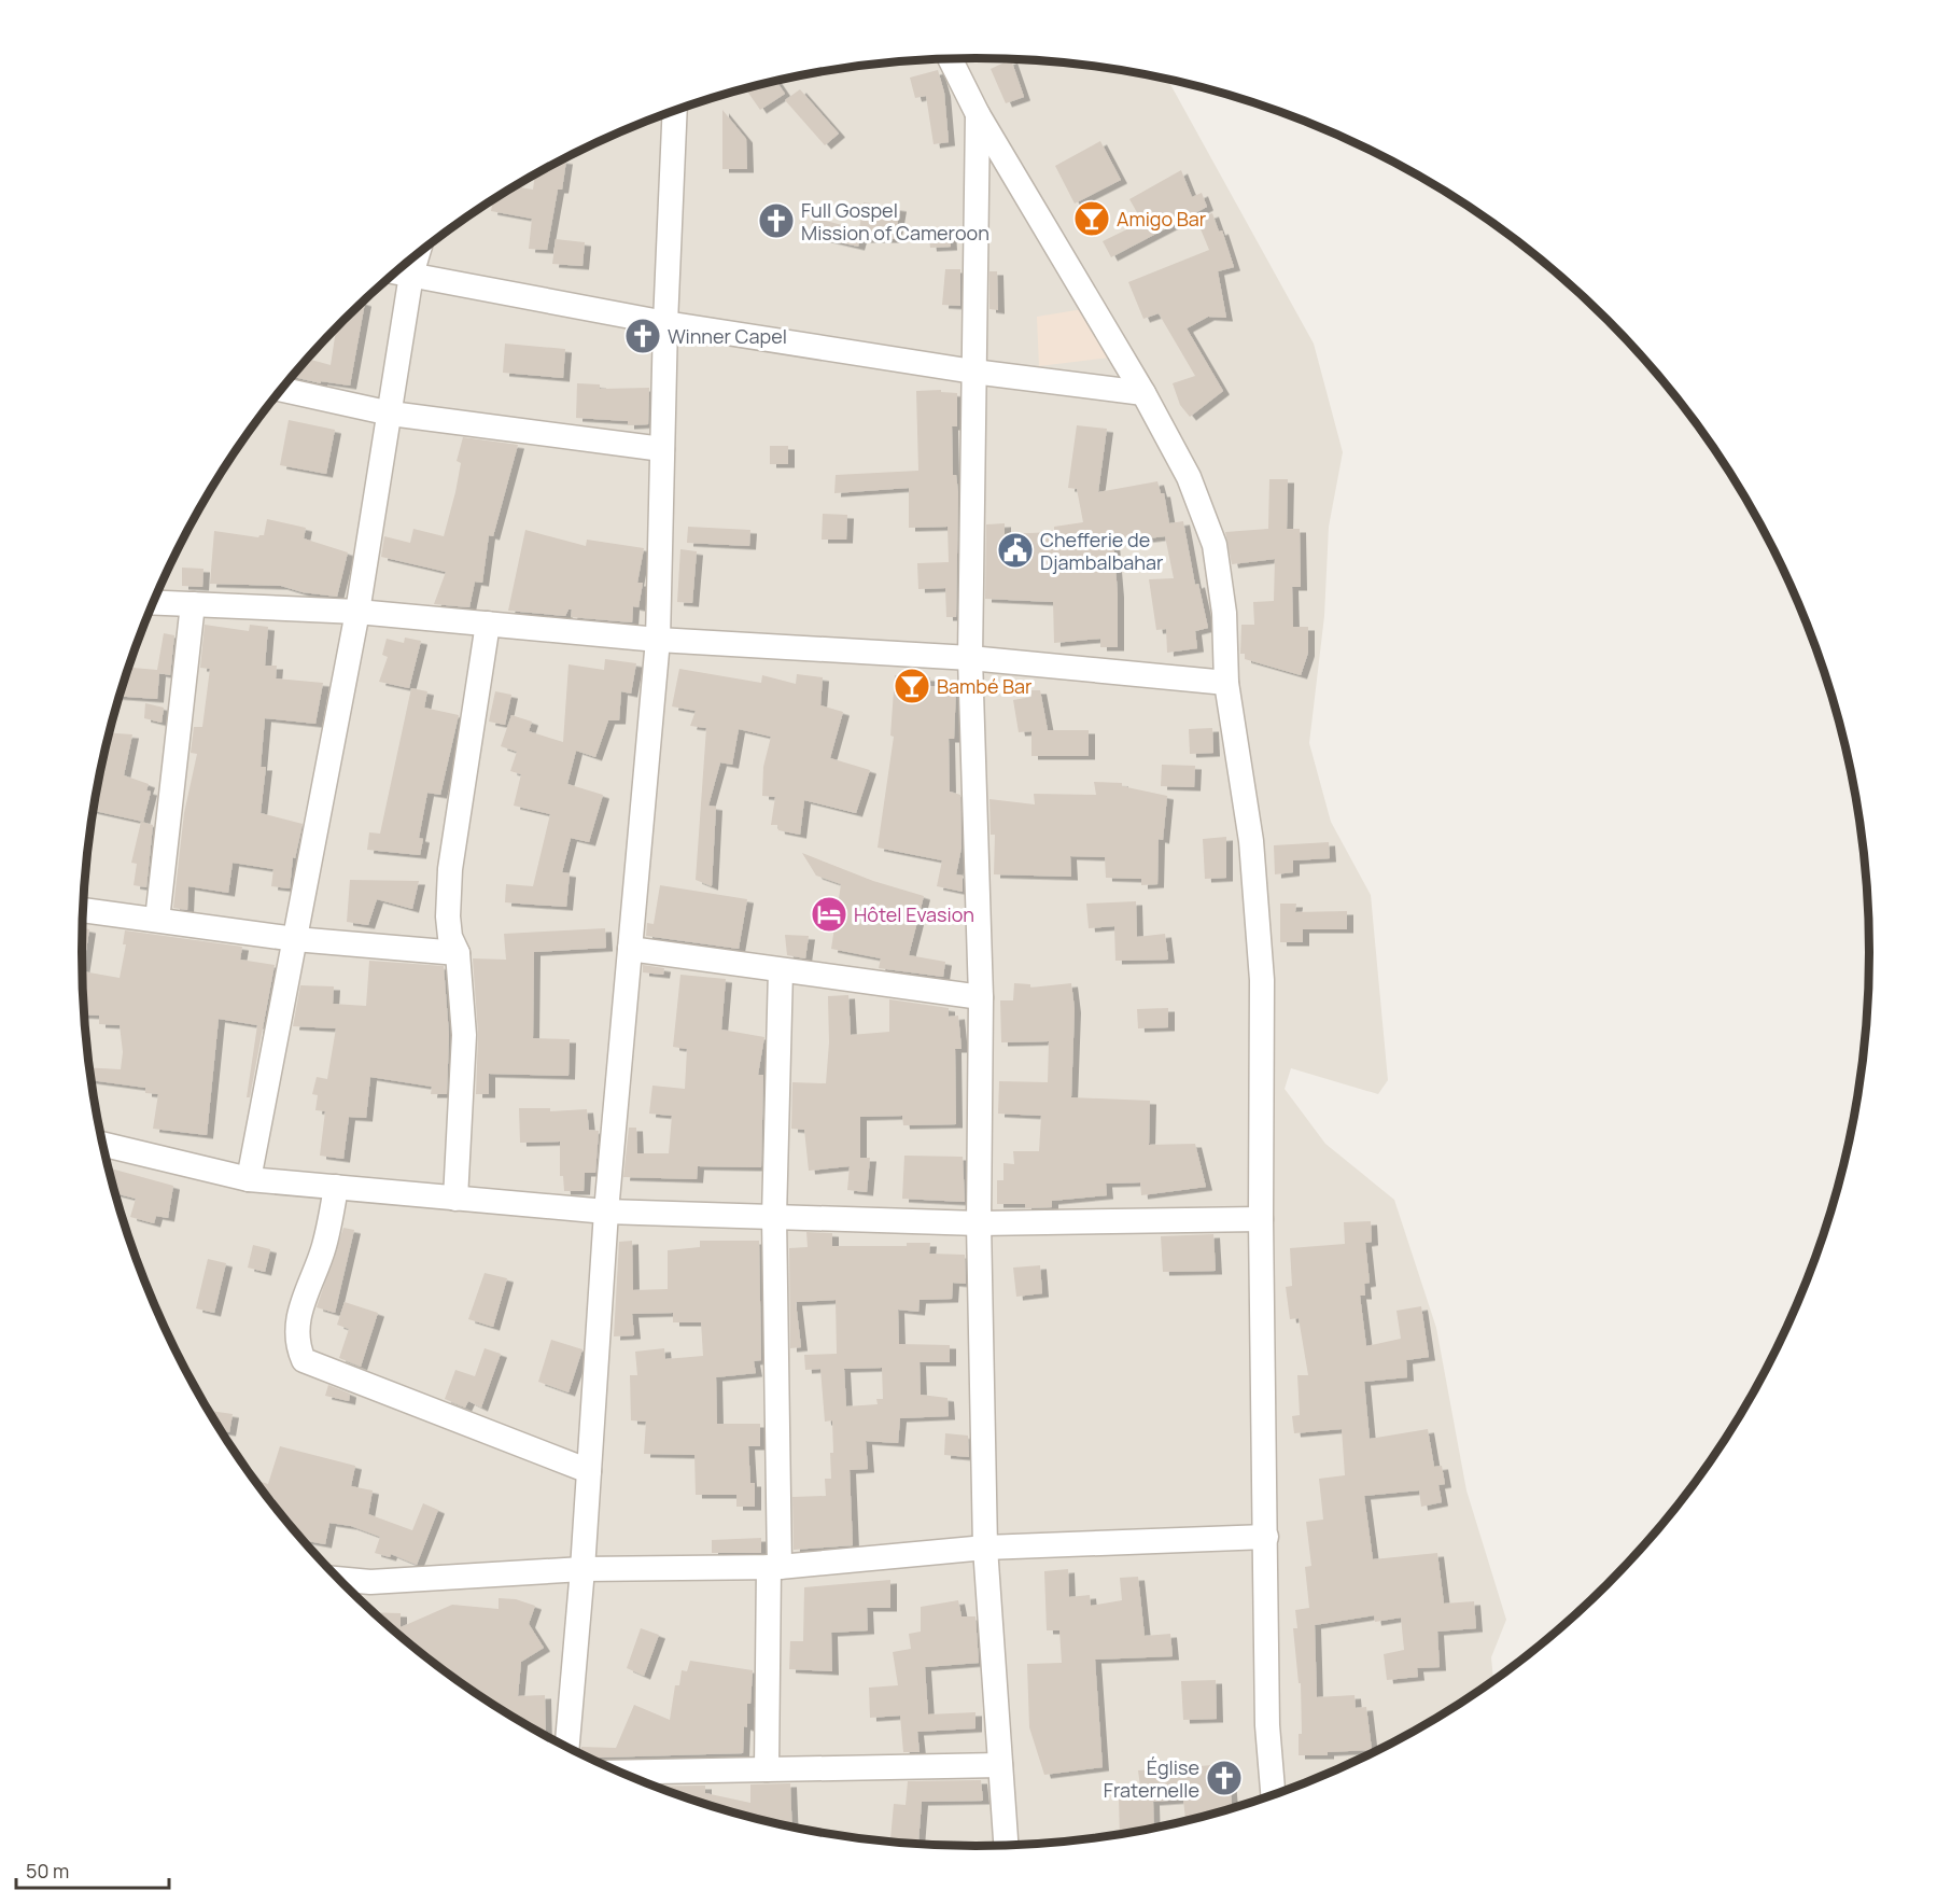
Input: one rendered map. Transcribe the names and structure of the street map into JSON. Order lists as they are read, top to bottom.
{
  "places": {
    "bar": ["Amigo Bar", "Bambé Bar"],
    "church": ["Full Gospel Mission of Cameroon", "Winner Capel", "Église Fraternelle"],
    "public building": ["Chefferie de Djambalbahar"],
    "hotel": ["Hôtel Evasion"]
  },
  "scale_bar": "50 m"
}
